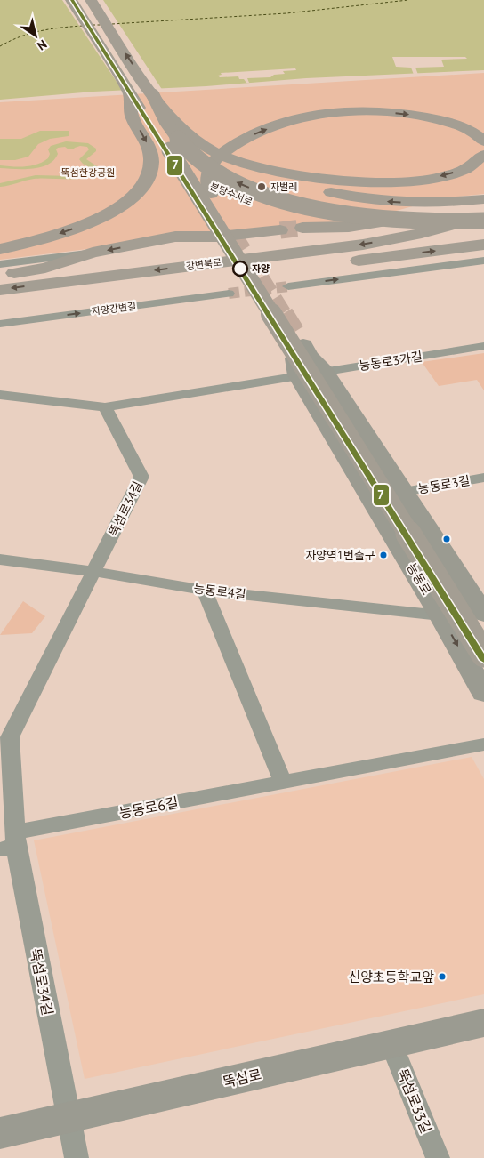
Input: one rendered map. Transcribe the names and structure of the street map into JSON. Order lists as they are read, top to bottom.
{
  "streets": {
    "highway": ["분당수서로", "강변북로"],
    "main road": ["능동로", "뚝섬로"],
    "street": [
      "자양강변길",
      "능동로3가길",
      "능동로3길",
      "뚝섬로34길",
      "능동로4길",
      "능동로6길",
      "뚝섬로33길"
    ]
  },
  "crossings": [
    ["능동로3가길", "능동로"],
    ["뚝섬로34길", "능동로4길"],
    ["뚝섬로34길", "능동로6길"],
    ["뚝섬로34길", "뚝섬로"],
    ["능동로", "능동로4길"],
    ["뚝섬로", "뚝섬로33길"]
  ],
  "parks": ["뚝섬한강공원"],
  "places": [
    "자벌레",
    "자양",
    "자양역1번출구",
    "신양초등학교앞"
  ],
  "lines": ["transit line 7"],
  "north": "bottom right"
}
